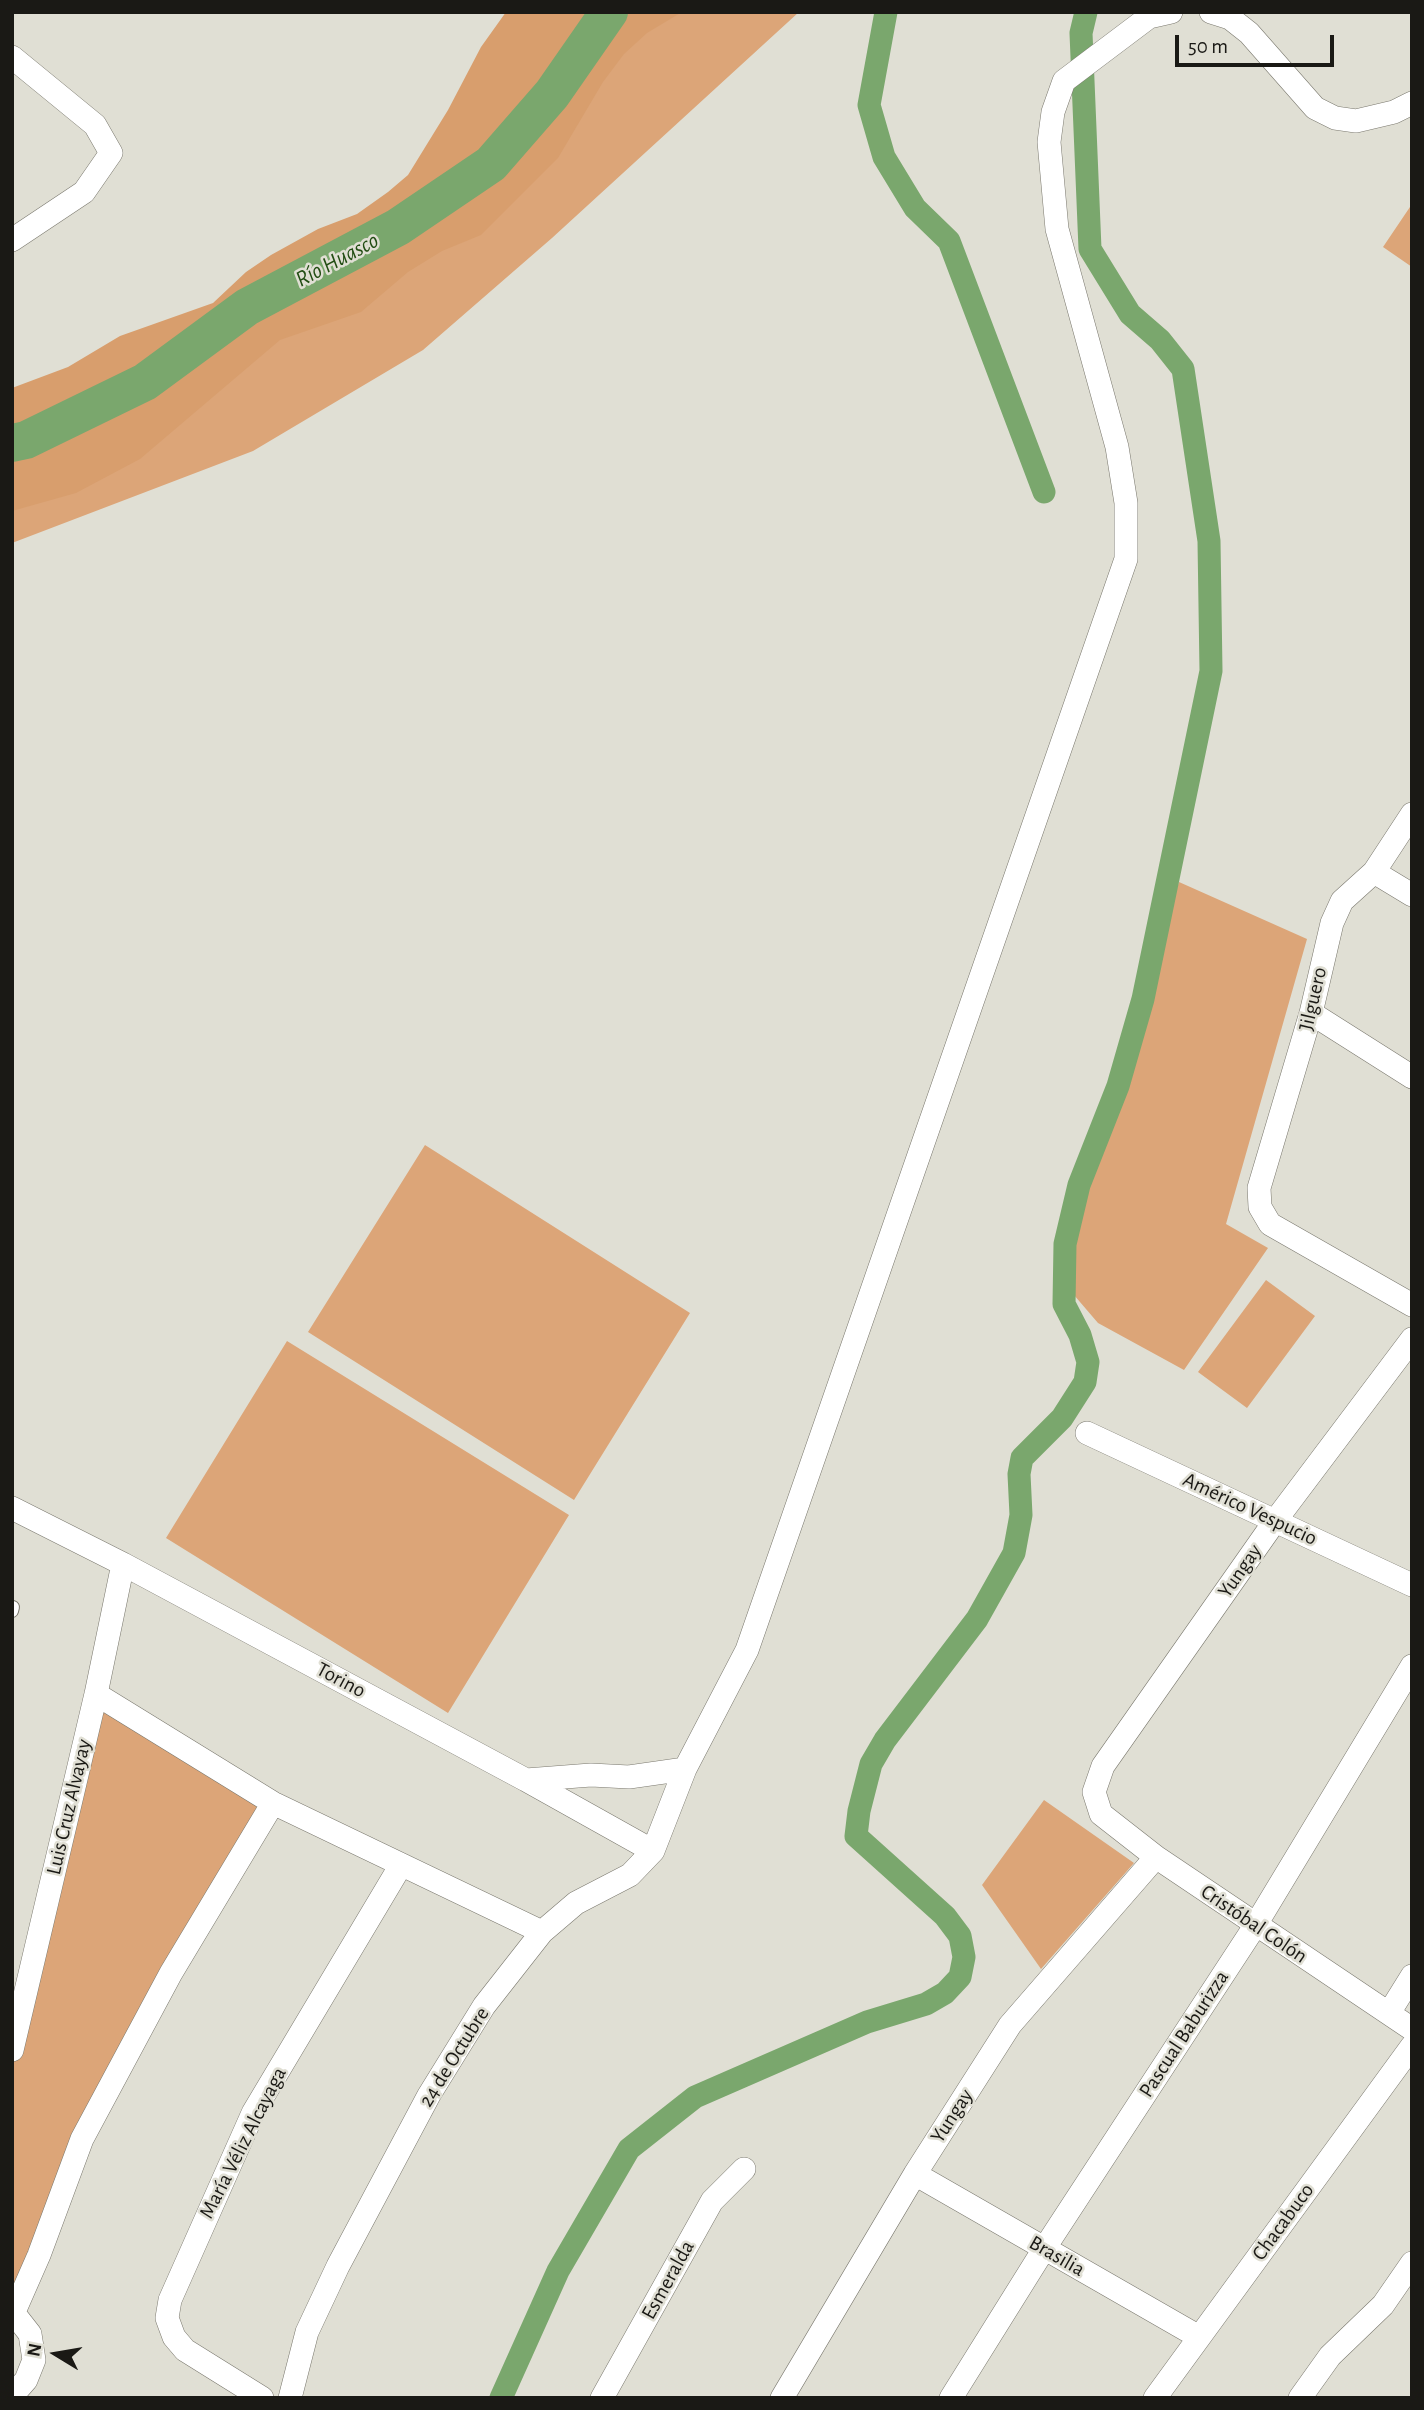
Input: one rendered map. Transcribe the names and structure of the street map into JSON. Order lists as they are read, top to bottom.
{
  "streets": {
    "street": [
      "Jilguero",
      "Américo Vespucio",
      "Yungay",
      "Torino",
      "Luis Cruz Alvayay",
      "Cristóbal Colón",
      "Pascual Baburizza",
      "24 de Octubre",
      "María Véliz Alcayaga",
      "Chacabuco",
      "Brasilia",
      "Esmeralda"
    ]
  },
  "crossings": [
    ["Américo Vespucio", "Yungay"],
    ["Yungay", "Cristóbal Colón"],
    ["Yungay", "Brasilia"],
    ["Torino", "Luis Cruz Alvayay"],
    ["Torino", "24 de Octubre"],
    ["Cristóbal Colón", "Pascual Baburizza"],
    ["Pascual Baburizza", "Brasilia"],
    ["Chacabuco", "Brasilia"]
  ],
  "water": ["Río Huasco"],
  "scale_bar": "50 m",
  "north": "left"
}
